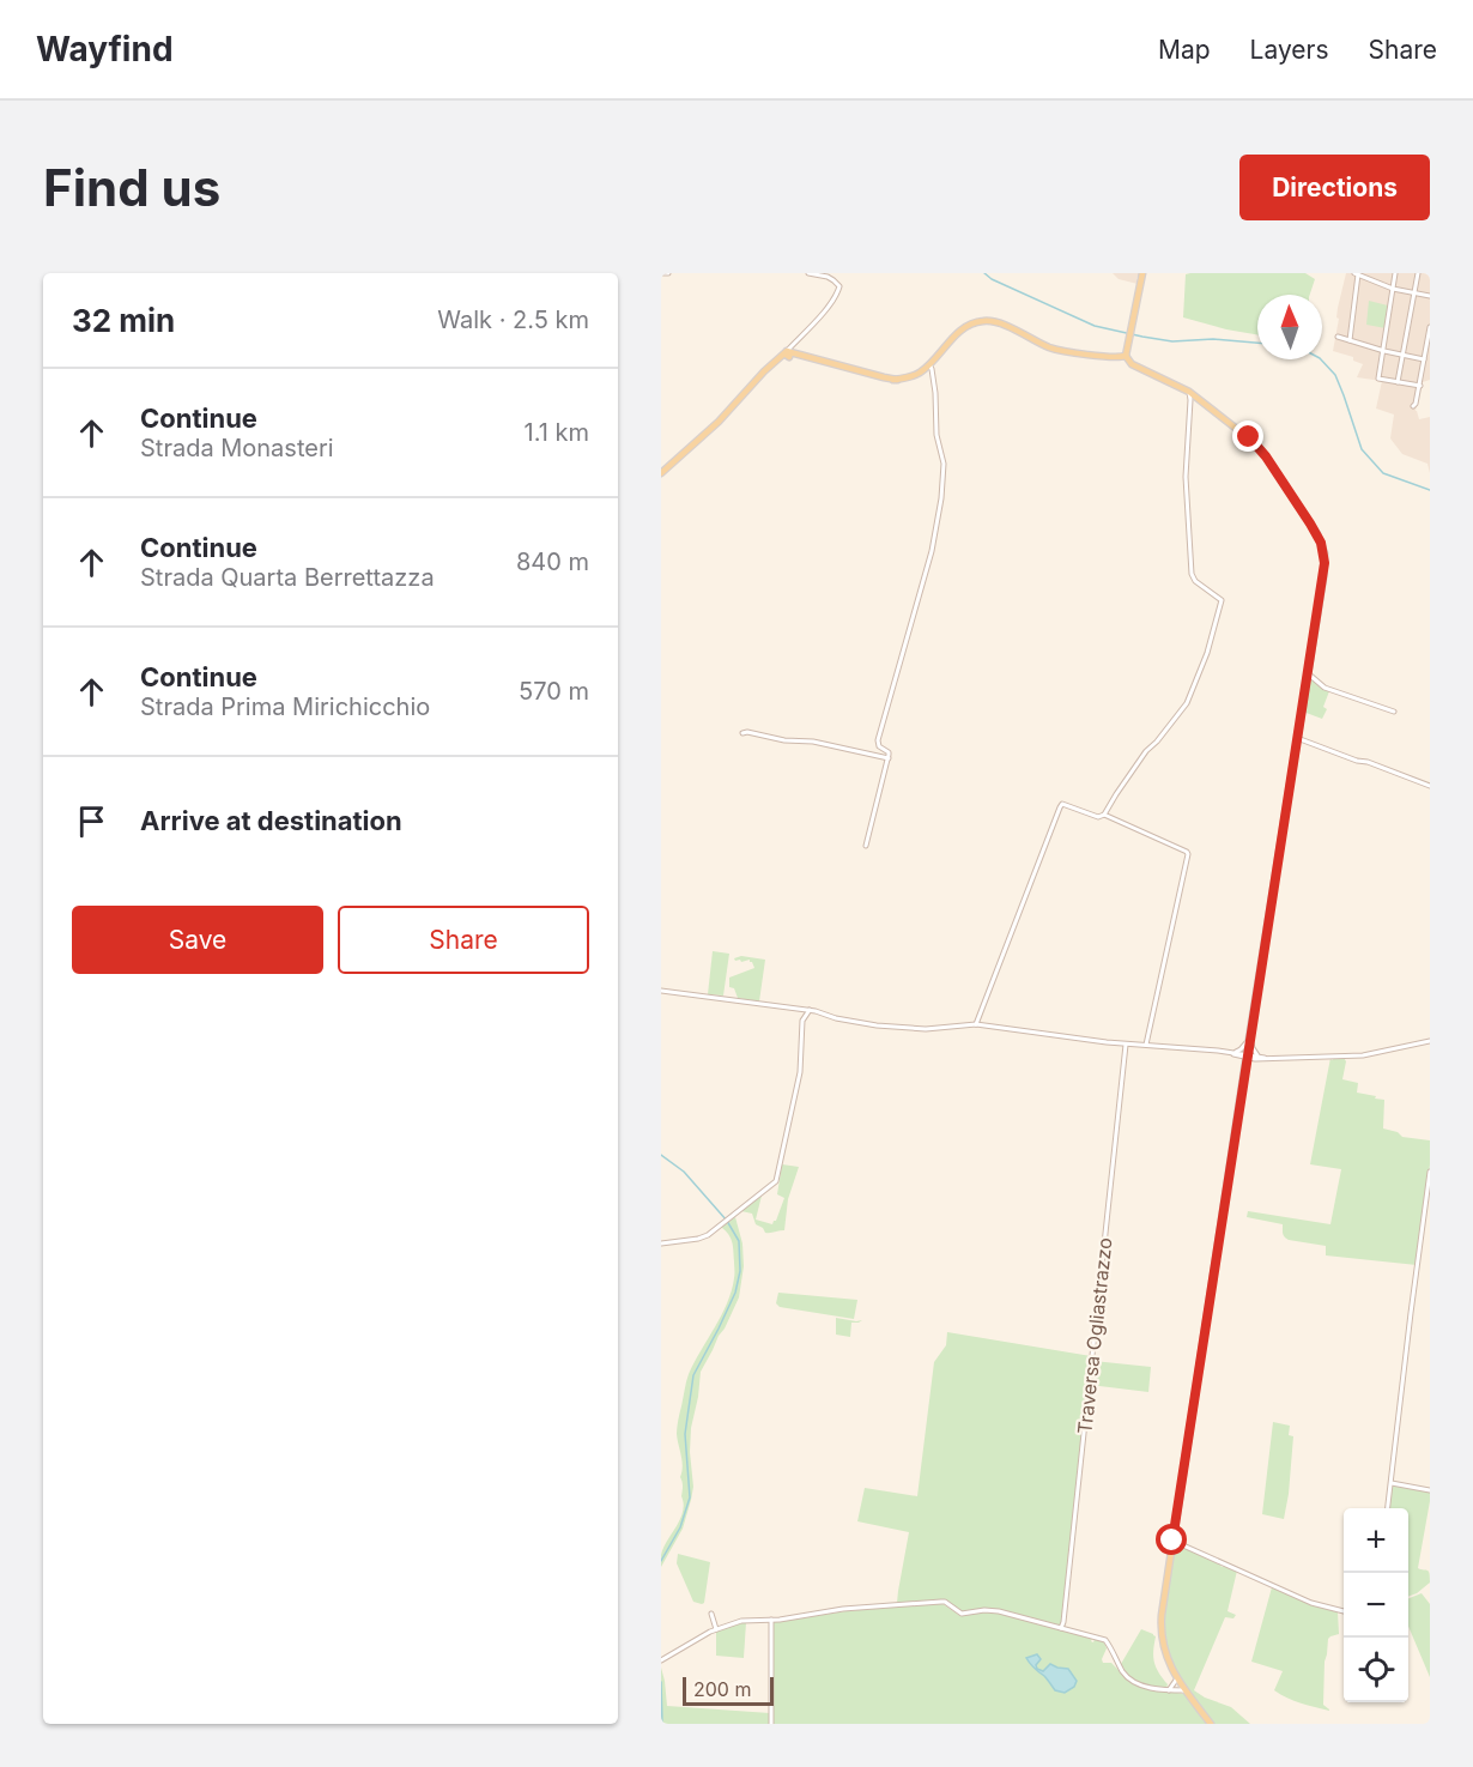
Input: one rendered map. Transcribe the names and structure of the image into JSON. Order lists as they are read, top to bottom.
{
  "streets": {
    "street": ["Traversa Ogliastrazzo"]
  },
  "scale_bar": "200 m",
  "north": "top",
  "page": {
    "header": "Wayfind",
    "nav": ["Map", "Layers", "Share"],
    "buttons": [
      "Directions",
      ["Save", "Share"]
    ],
    "title": "Find us",
    "heading": ["32 min", "Walk · 2.5 km"],
    "list": [
      ["Continue", "Strada Monasteri", "1.1 km"],
      ["Continue", "Strada Quarta Berrettazza", "840 m"],
      ["Continue", "Strada Prima Mirichicchio", "570 m"],
      "Arrive at destination"
    ],
    "map_buttons": ["+", "−"],
    "scale": "200 m"
  }
}
